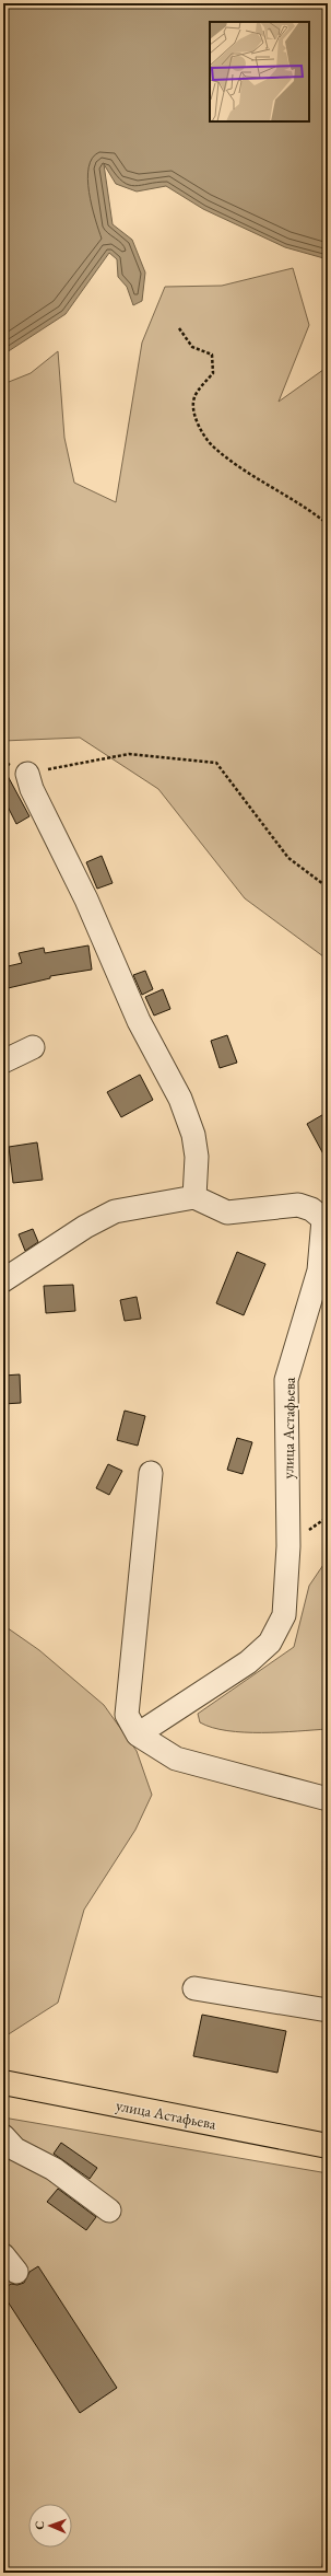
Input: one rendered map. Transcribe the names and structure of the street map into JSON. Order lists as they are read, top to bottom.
{
  "streets": {
    "main road": ["улица Астафьева"]
  },
  "north": "left"
}
